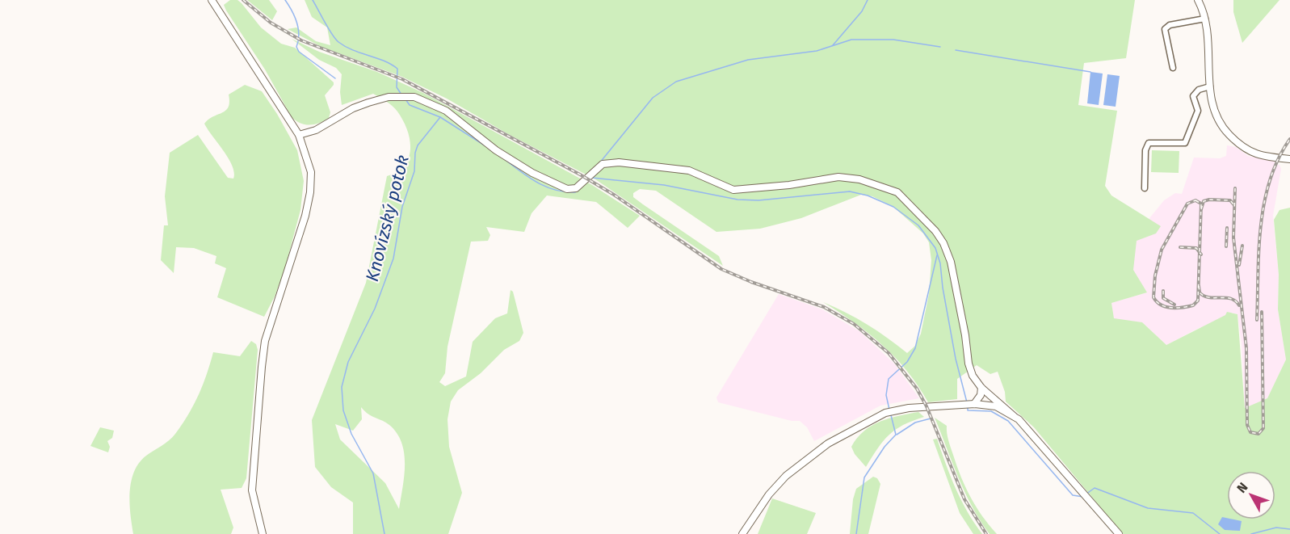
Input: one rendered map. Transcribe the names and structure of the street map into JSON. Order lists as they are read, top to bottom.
{
  "water": ["Knovízský potok"],
  "north": "top left"
}
